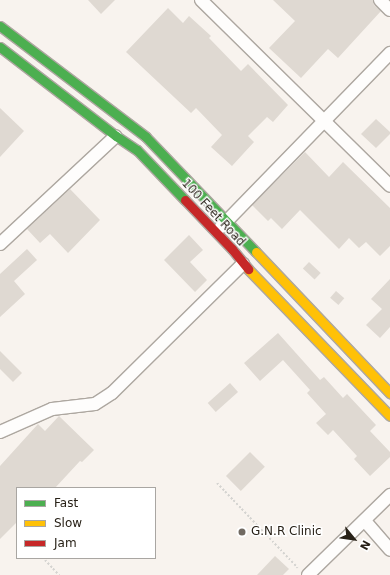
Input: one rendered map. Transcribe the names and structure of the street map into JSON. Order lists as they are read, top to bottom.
{
  "streets": {
    "street": ["100 Feet Road"]
  },
  "places": ["G.N.R Clinic"],
  "legend": ["Fast", "Slow", "Jam"],
  "north": "bottom right"
}
